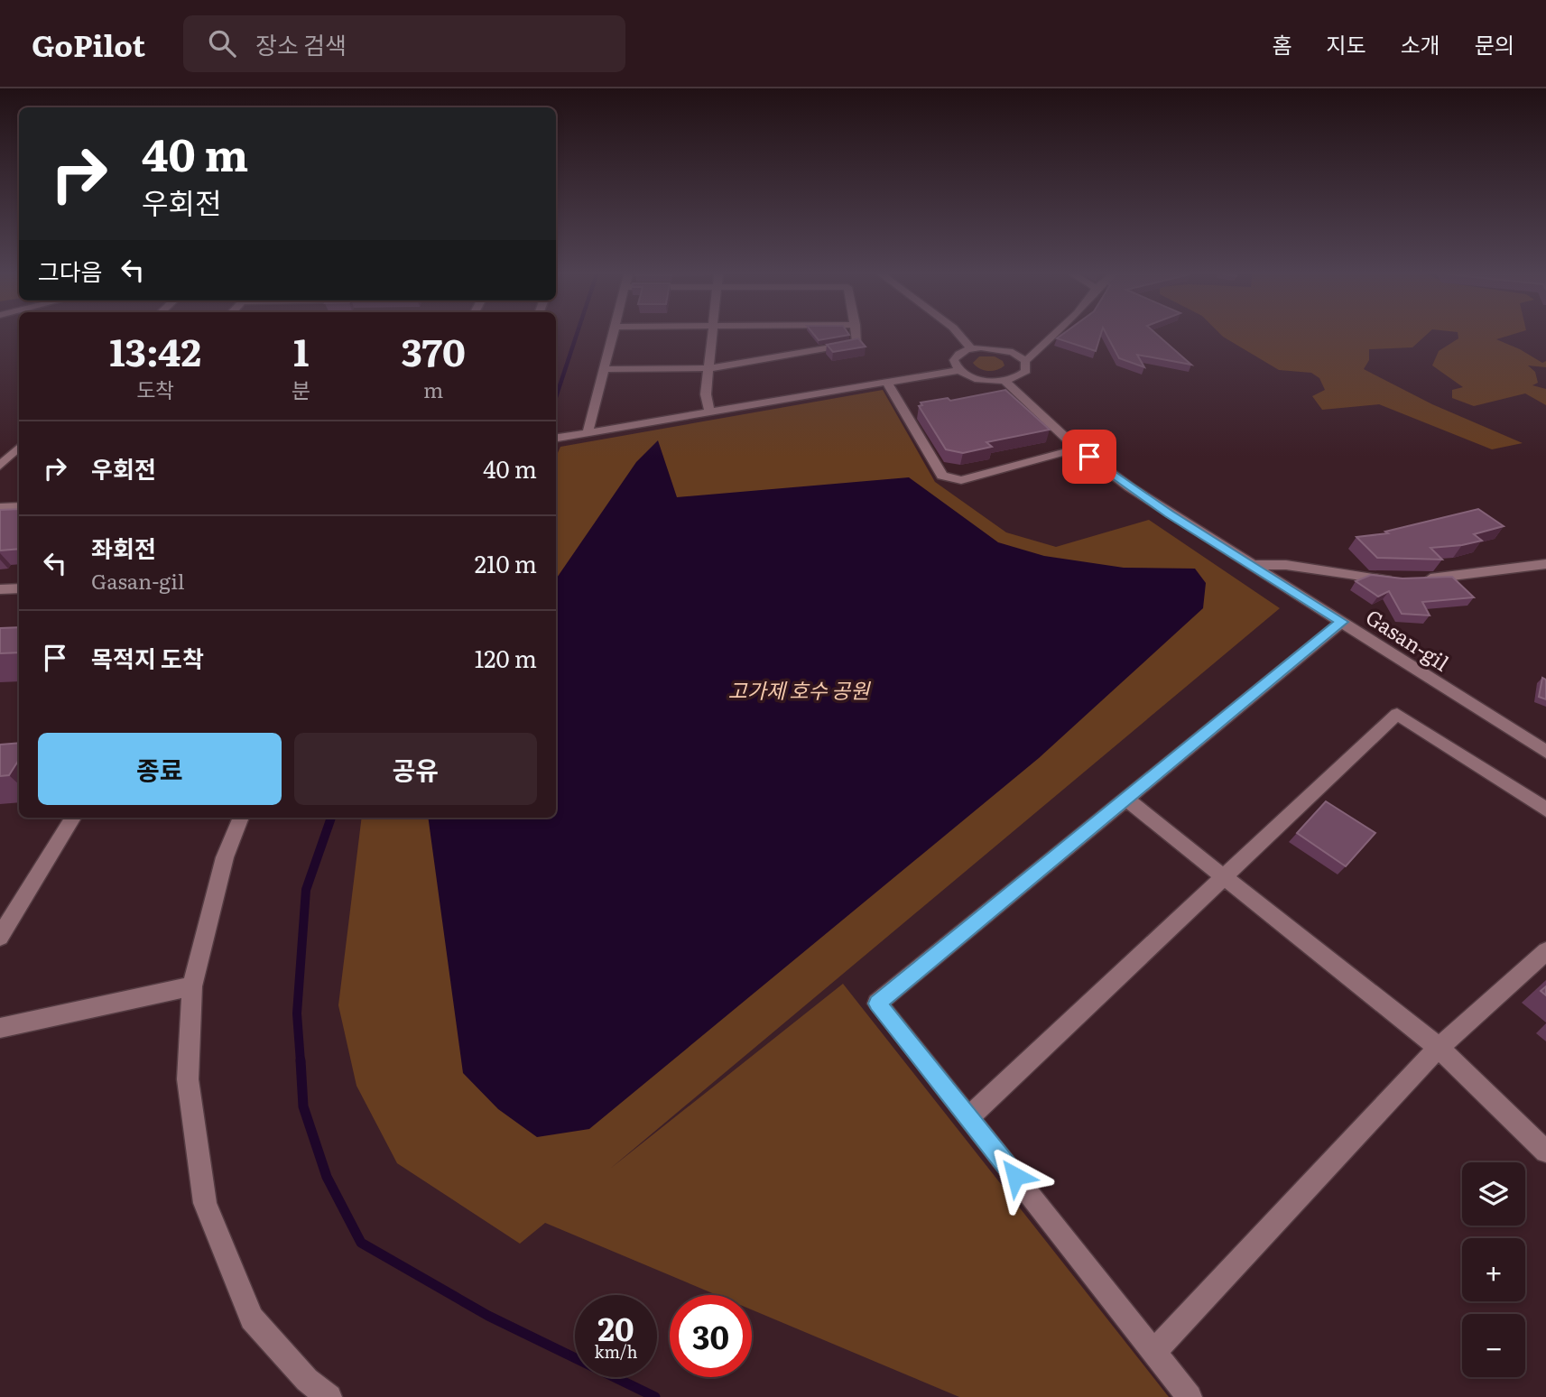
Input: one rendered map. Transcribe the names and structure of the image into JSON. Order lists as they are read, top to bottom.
{
  "streets": {
    "street": ["Gasan-gil"]
  },
  "parks": ["고가제 호수 공원"],
  "page": {
    "header": "GoPilot",
    "search": "장소 검색",
    "nav": [
      "홈",
      "지도",
      "소개",
      "문의"
    ],
    "turn": ["40 m", "우회전"],
    "then": "그다음",
    "eta": [
      "13:42",
      "도착",
      "1",
      "분",
      "370",
      "m"
    ],
    "list": [
      {
        "name": "우회전",
        "value": "40 m"
      },
      {
        "name": "좌회전",
        "note": "Gasan-gil",
        "value": "210 m"
      },
      {
        "name": "목적지 도착",
        "value": "120 m"
      }
    ],
    "buttons": ["종료", "공유"],
    "map_buttons": ["+", "−"],
    "speed": "20 km/h",
    "limit": "30"
  }
}
